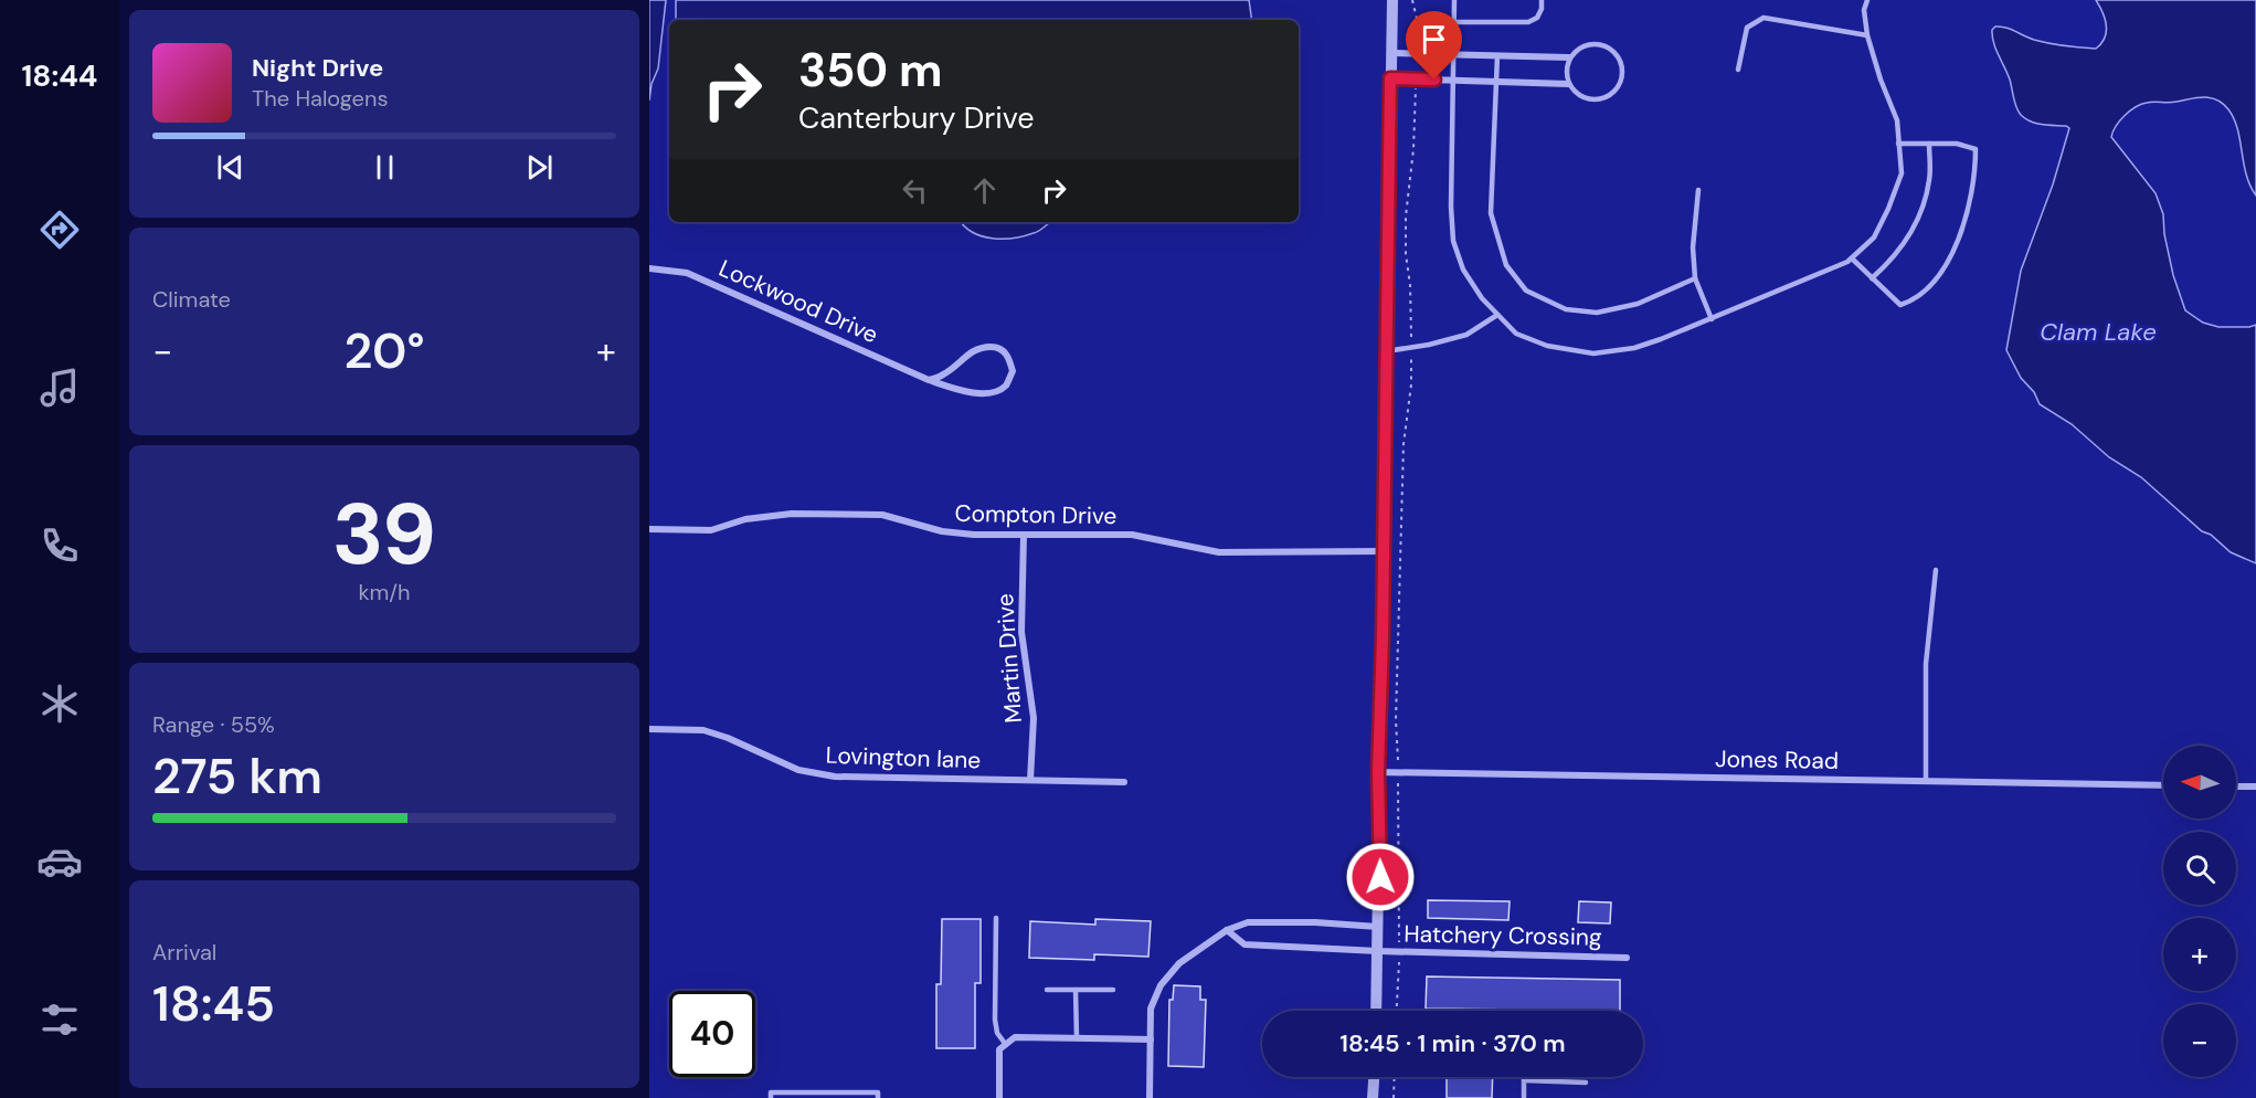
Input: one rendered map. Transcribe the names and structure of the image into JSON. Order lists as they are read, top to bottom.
{
  "streets": {
    "street": [
      "Lockwood Drive",
      "Compton Drive",
      "Martin Drive",
      "Lovington lane",
      "Jones Road",
      "Hatchery Crossing"
    ]
  },
  "crossings": [
    ["Compton Drive", "Martin Drive"],
    ["Martin Drive", "Lovington lane"]
  ],
  "water": ["Clam Lake"],
  "north": "left",
  "page": {
    "tabs": "18:44",
    "turn": ["350 m", "Canterbury Drive"],
    "song": ["Night Drive", "The Halogens"],
    "tile": [
      "Climate",
      ["39", "km/h"],
      ["Range · 55%", "275 km"],
      ["Arrival", "18:45"]
    ],
    "heat": ["−", "20°", "+"],
    "map_buttons": ["+", "−"],
    "limit": "40",
    "trip": "18:45 · 1 min · 370 m"
  }
}
